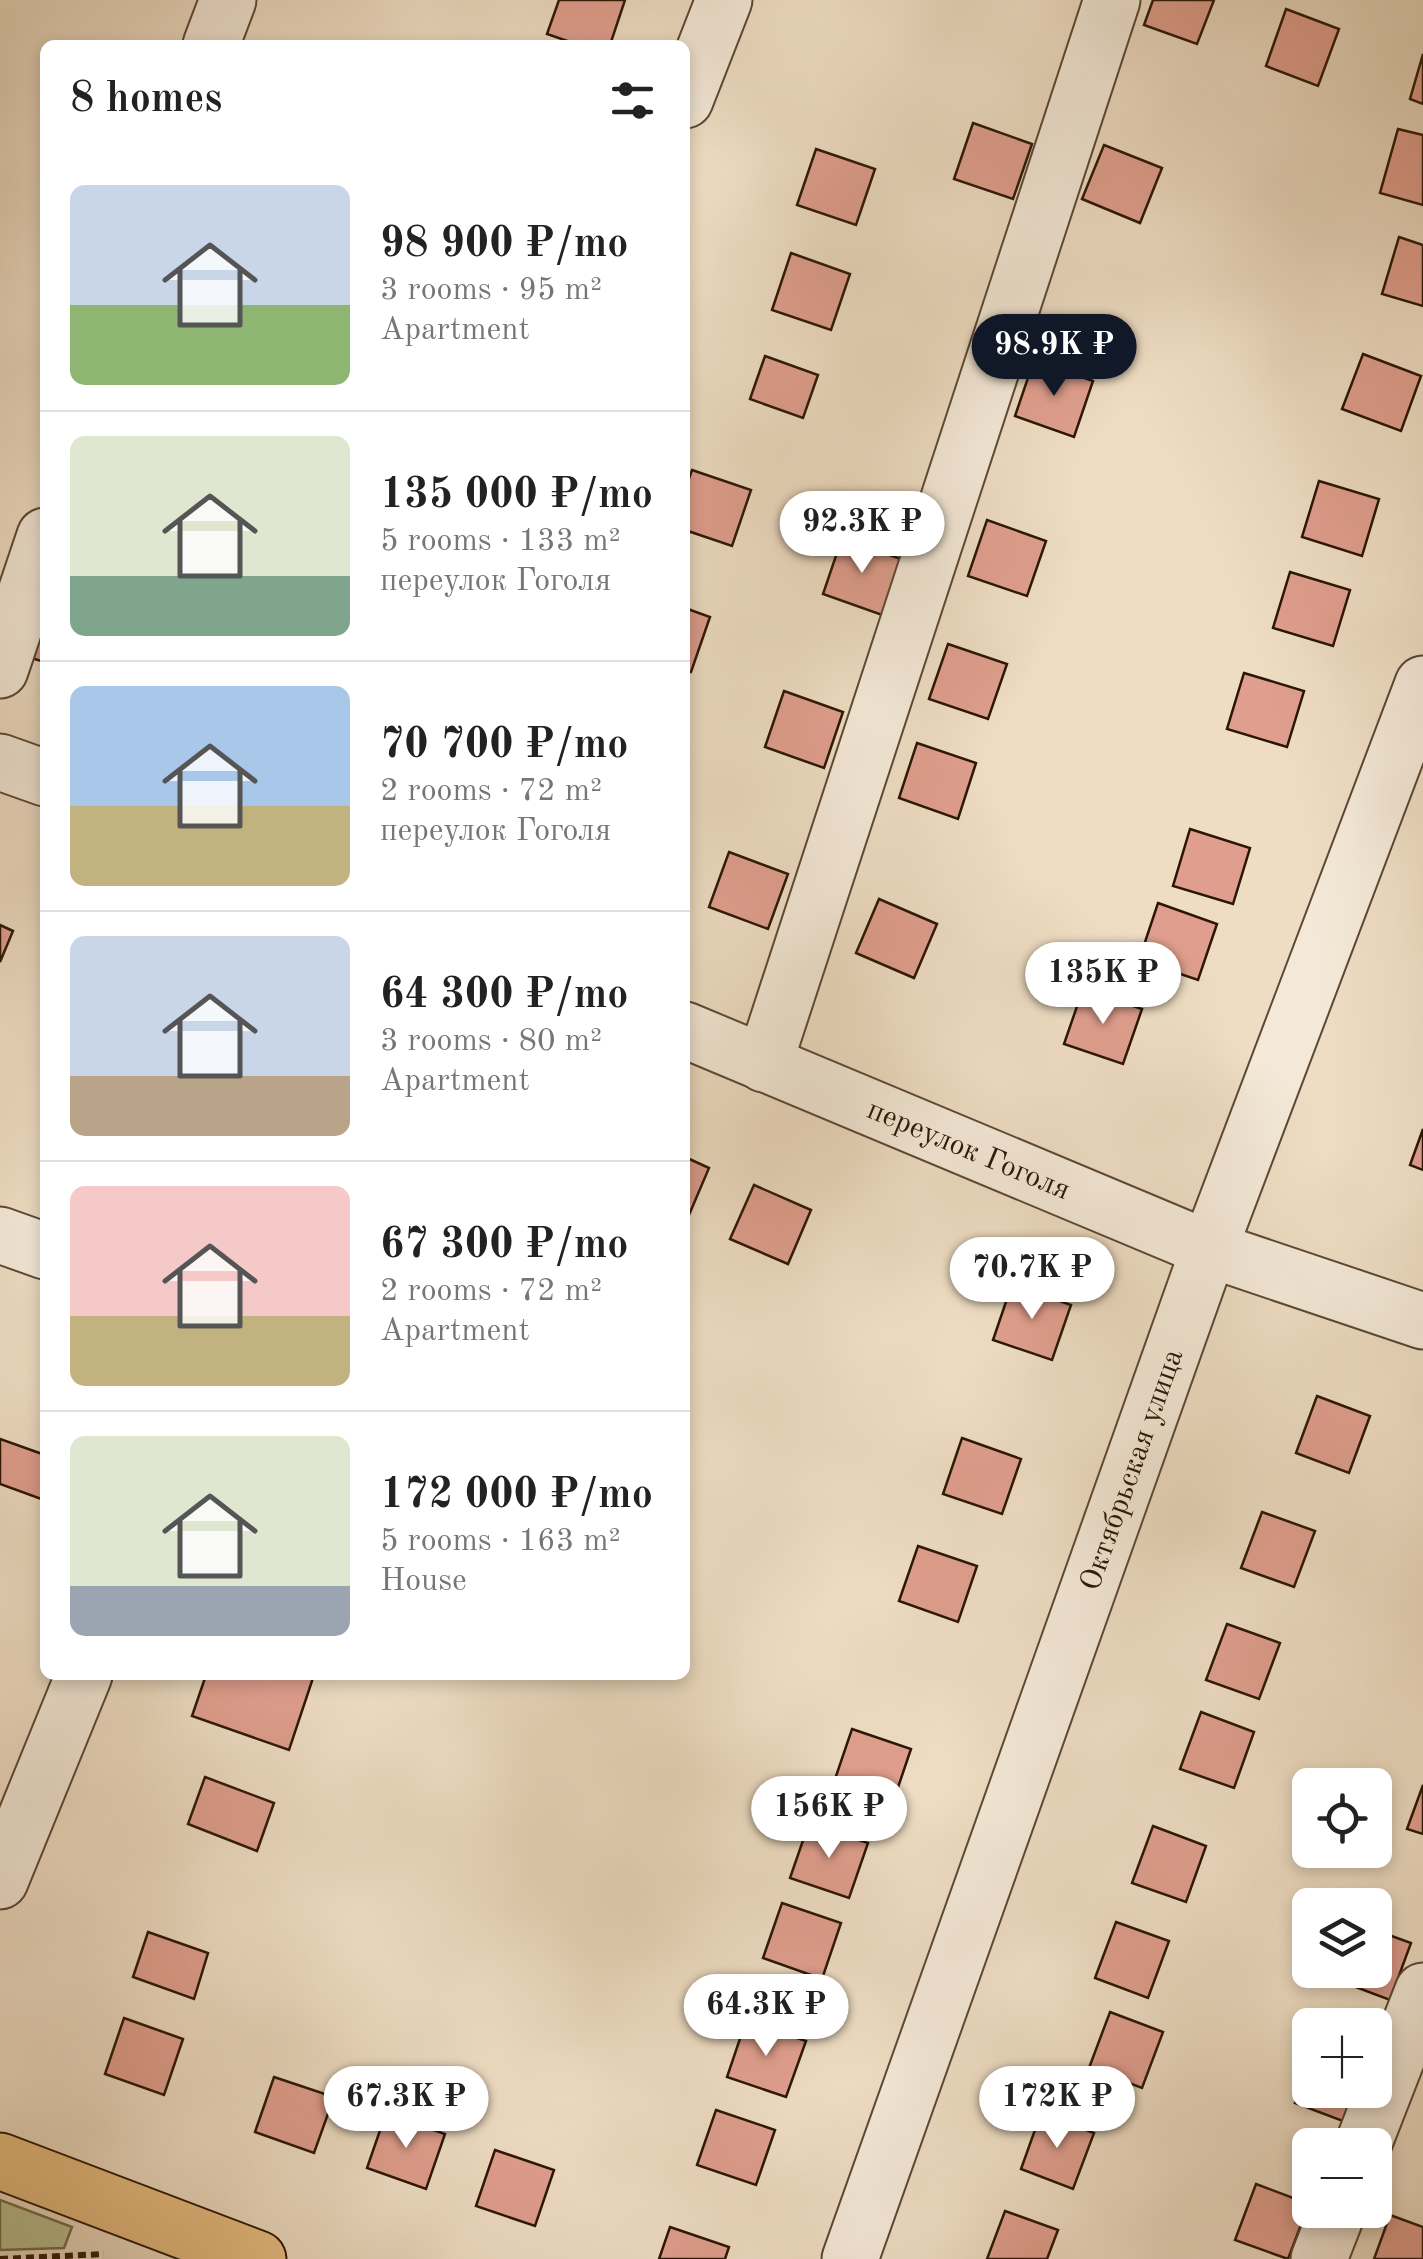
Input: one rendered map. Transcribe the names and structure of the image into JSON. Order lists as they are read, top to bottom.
{
  "streets": {
    "street": ["переулок Гоголя", "Октябрьская улица"]
  },
  "crossings": [
    ["переулок Гоголя", "Октябрьская улица"]
  ],
  "page": {
    "heading": "8 homes",
    "list": [
      {
        "name": "98 900 ₽/mo",
        "note": "3 rooms · 95 m² · Apartment"
      },
      {
        "name": "135 000 ₽/mo",
        "note": "5 rooms · 133 m² · переулок Гоголя"
      },
      {
        "name": "70 700 ₽/mo",
        "note": "2 rooms · 72 m² · переулок Гоголя"
      },
      {
        "name": "64 300 ₽/mo",
        "note": "3 rooms · 80 m² · Apartment"
      },
      {
        "name": "67 300 ₽/mo",
        "note": "2 rooms · 72 m² · Apartment"
      },
      {
        "name": "172 000 ₽/mo",
        "note": "5 rooms · 163 m² · House"
      }
    ],
    "price": [
      "98.9K ₽",
      "92.3K ₽",
      "135K ₽",
      "70.7K ₽",
      "156K ₽",
      "64.3K ₽",
      "67.3K ₽",
      "172K ₽"
    ],
    "map_buttons": ["+", "−"]
  }
}
